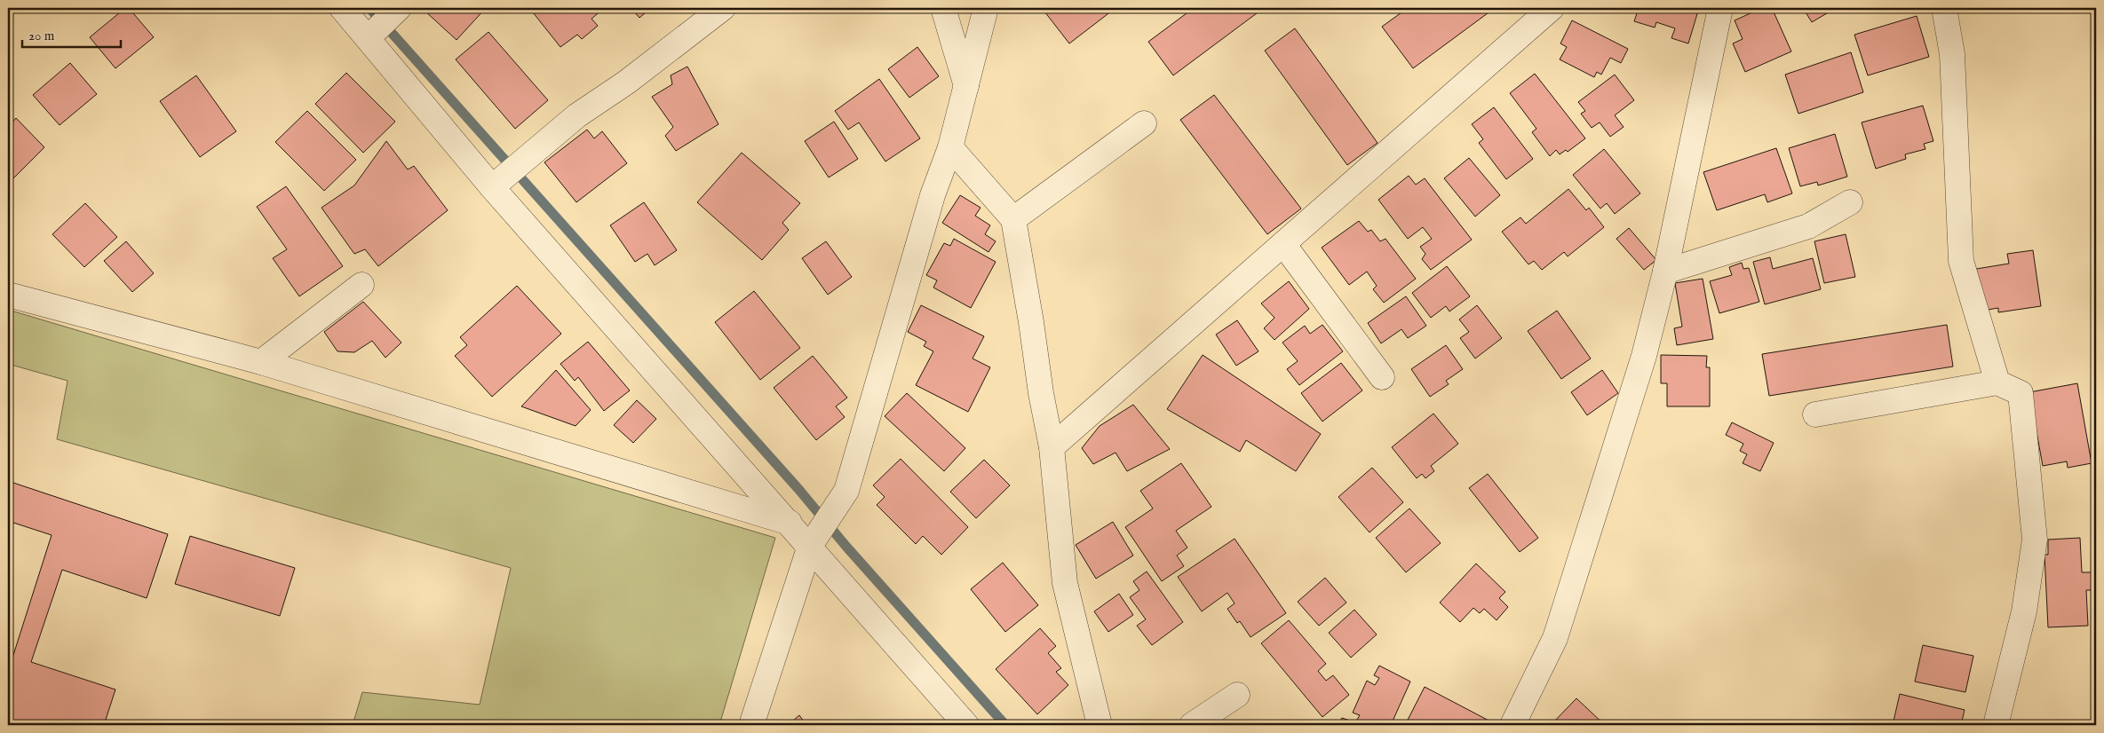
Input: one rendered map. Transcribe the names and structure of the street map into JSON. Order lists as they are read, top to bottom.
{
  "scale_bar": "20 m"
}
